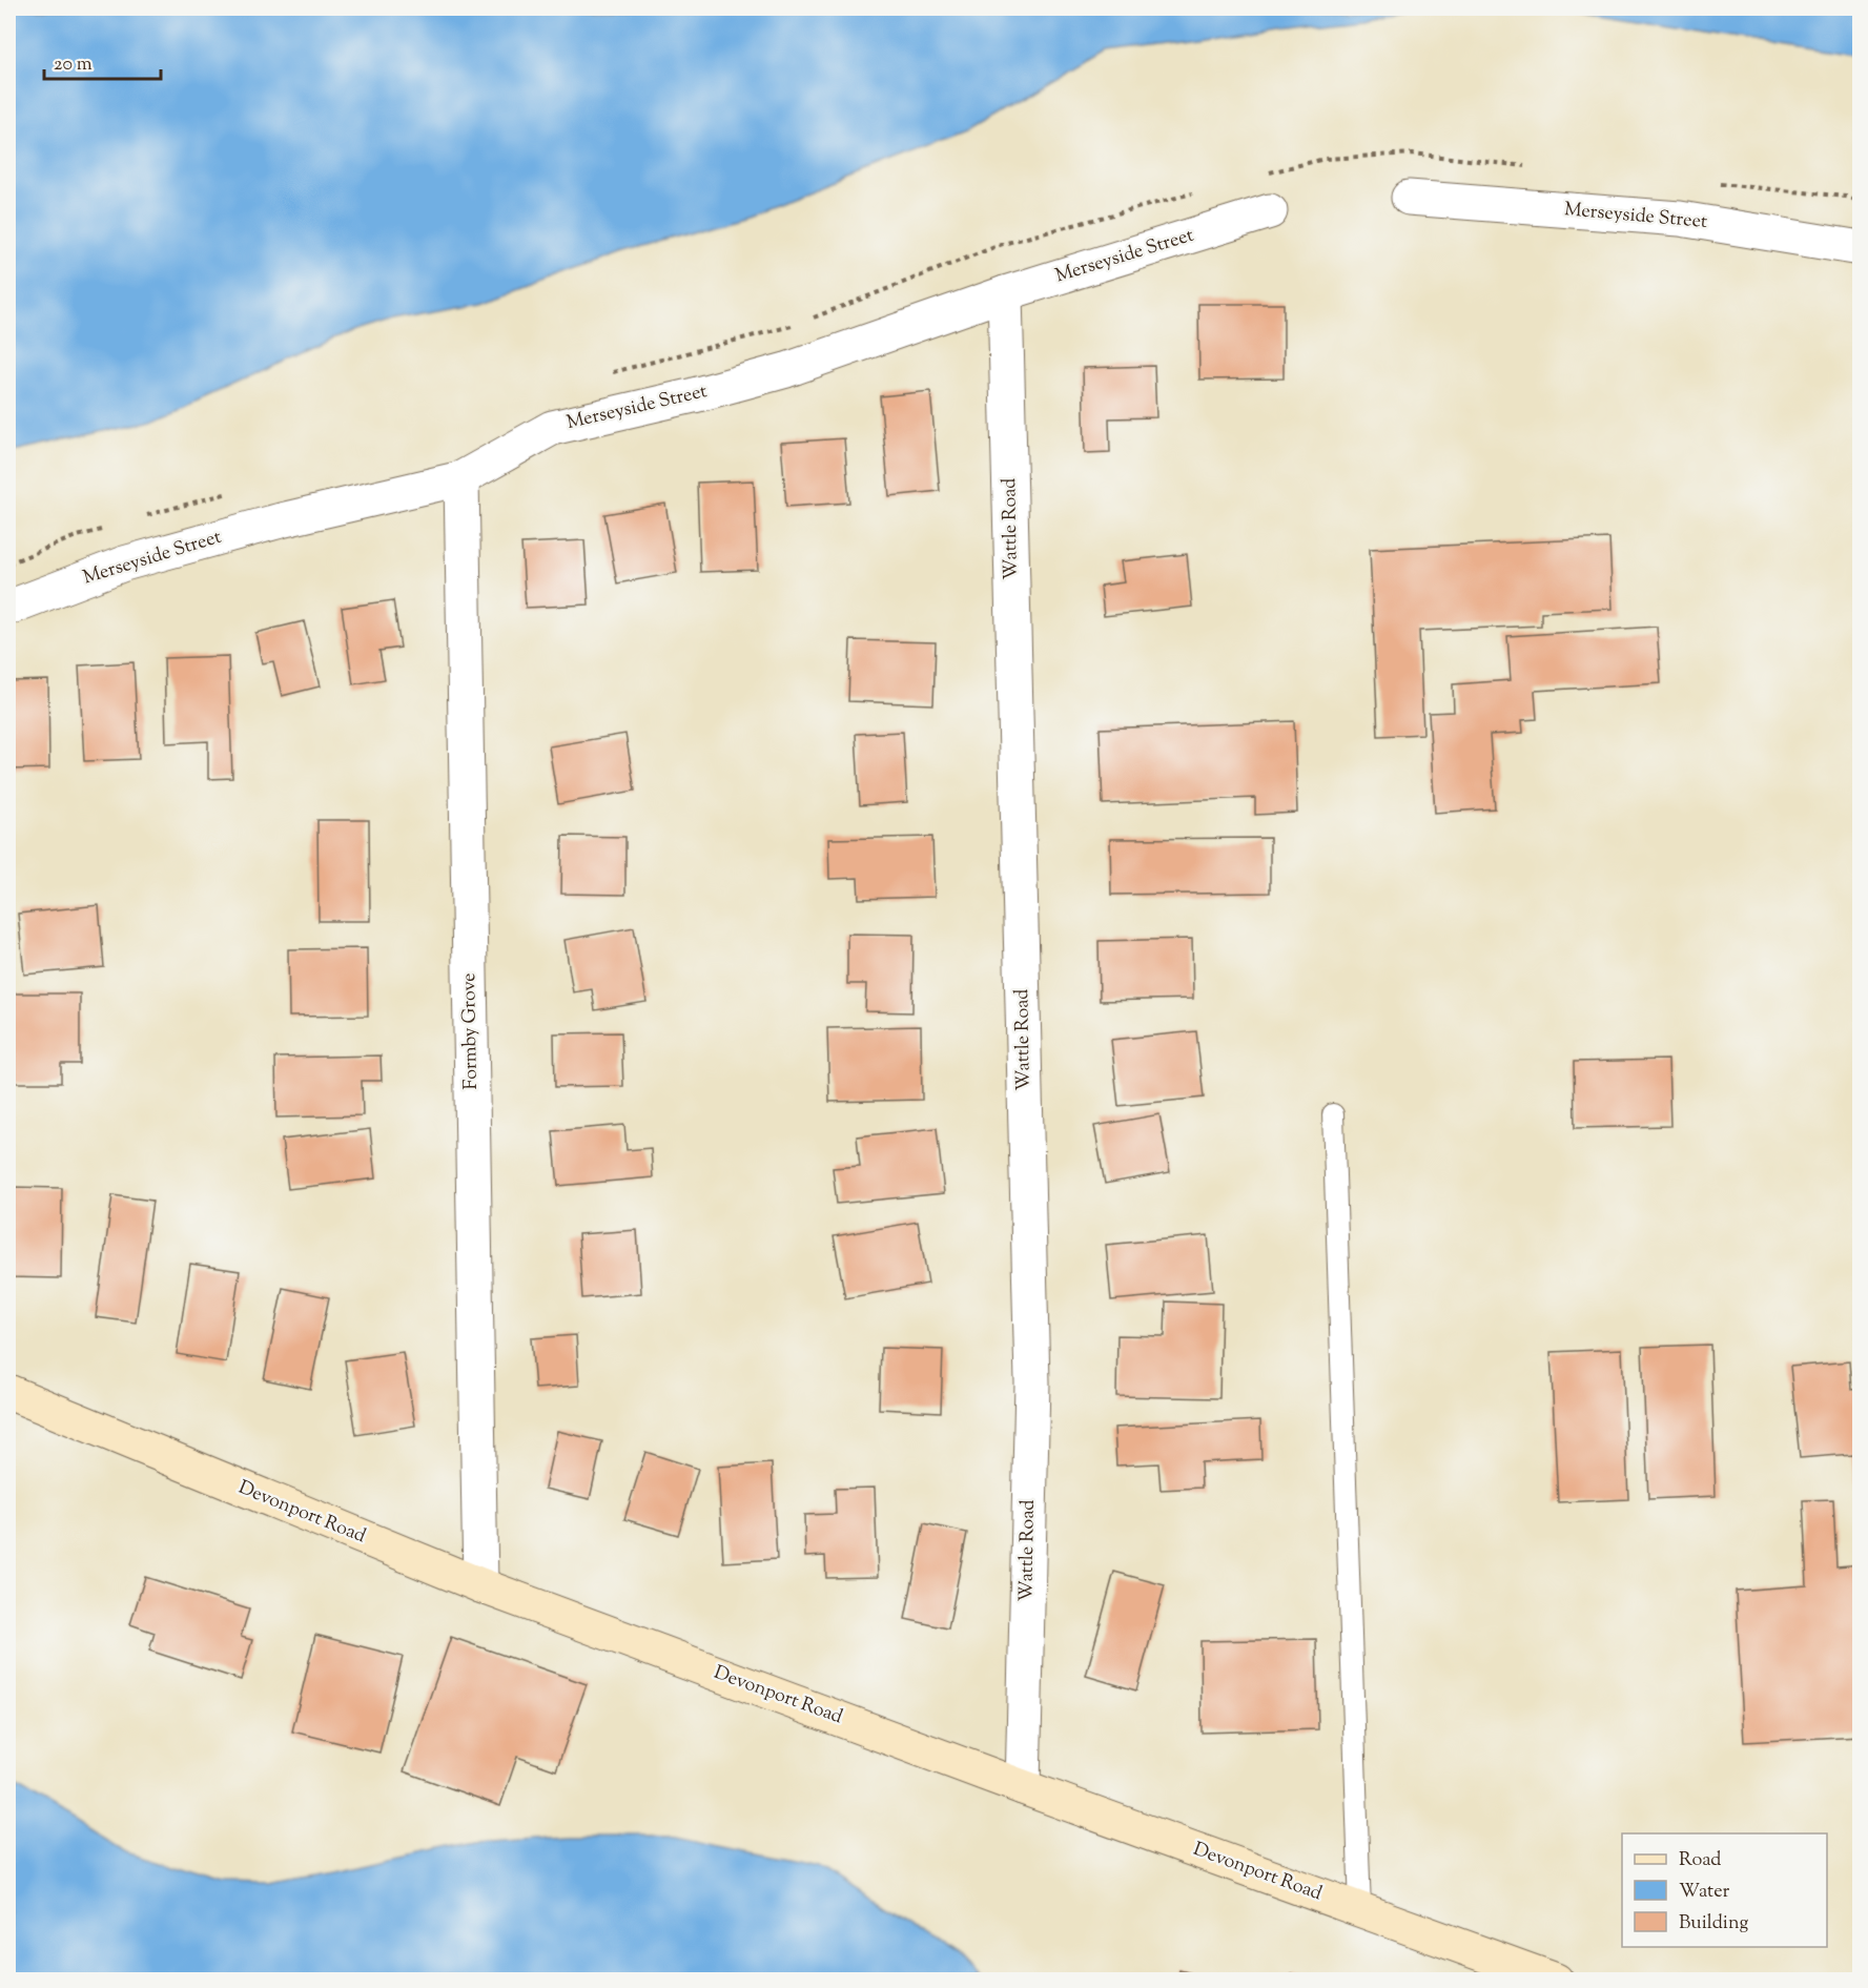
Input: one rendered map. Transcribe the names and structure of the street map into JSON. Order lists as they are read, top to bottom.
{
  "streets": {
    "main road": ["Devonport Road"],
    "street": ["Merseyside Street", "Wattle Road", "Formby Grove"]
  },
  "crossings": [
    ["Merseyside Street", "Wattle Road"],
    ["Merseyside Street", "Formby Grove"],
    ["Wattle Road", "Devonport Road"],
    ["Formby Grove", "Devonport Road"]
  ],
  "legend": ["Road", "Water", "Building"],
  "scale_bar": "20 m"
}
